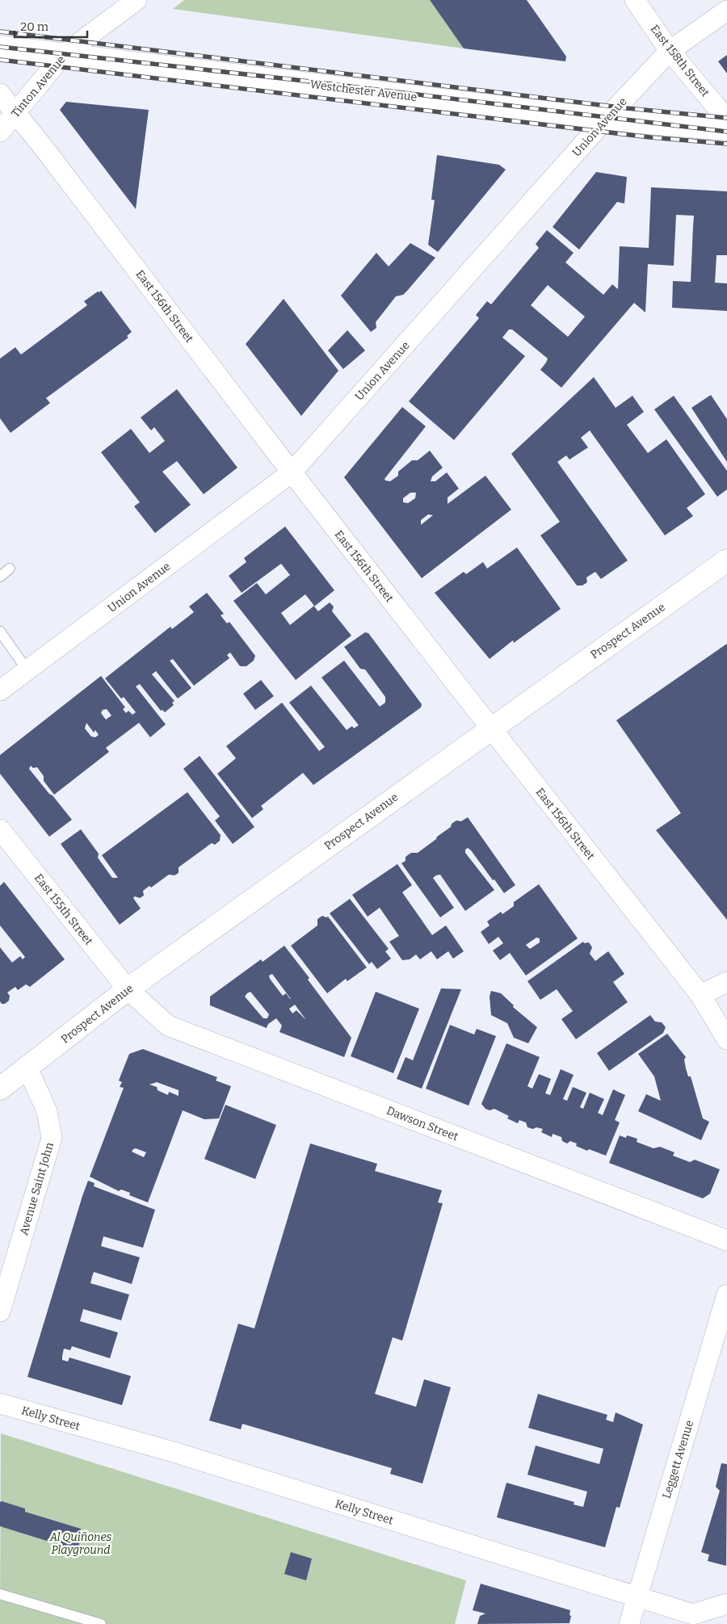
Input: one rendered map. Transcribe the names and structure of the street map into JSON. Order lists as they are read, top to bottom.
{
  "streets": {
    "street": [
      "East 158th Street",
      "Tinton Avenue",
      "Westchester Avenue",
      "Union Avenue",
      "East 156th Street",
      "Prospect Avenue",
      "East 155th Street",
      "Dawson Street",
      "Avenue Saint John",
      "Kelly Street",
      "Leggett Avenue"
    ]
  },
  "crossings": [
    ["East 158th Street", "Union Avenue"],
    ["Tinton Avenue", "Westchester Avenue"],
    ["Tinton Avenue", "East 156th Street"],
    ["Westchester Avenue", "Union Avenue"],
    ["Union Avenue", "East 156th Street"],
    ["East 156th Street", "Prospect Avenue"],
    ["Prospect Avenue", "East 155th Street"],
    ["Prospect Avenue", "Dawson Street"],
    ["Prospect Avenue", "Avenue Saint John"],
    ["East 155th Street", "Dawson Street"],
    ["Kelly Street", "Leggett Avenue"]
  ],
  "parks": ["Al Quiñones Playground"],
  "scale_bar": "20 m"
}
